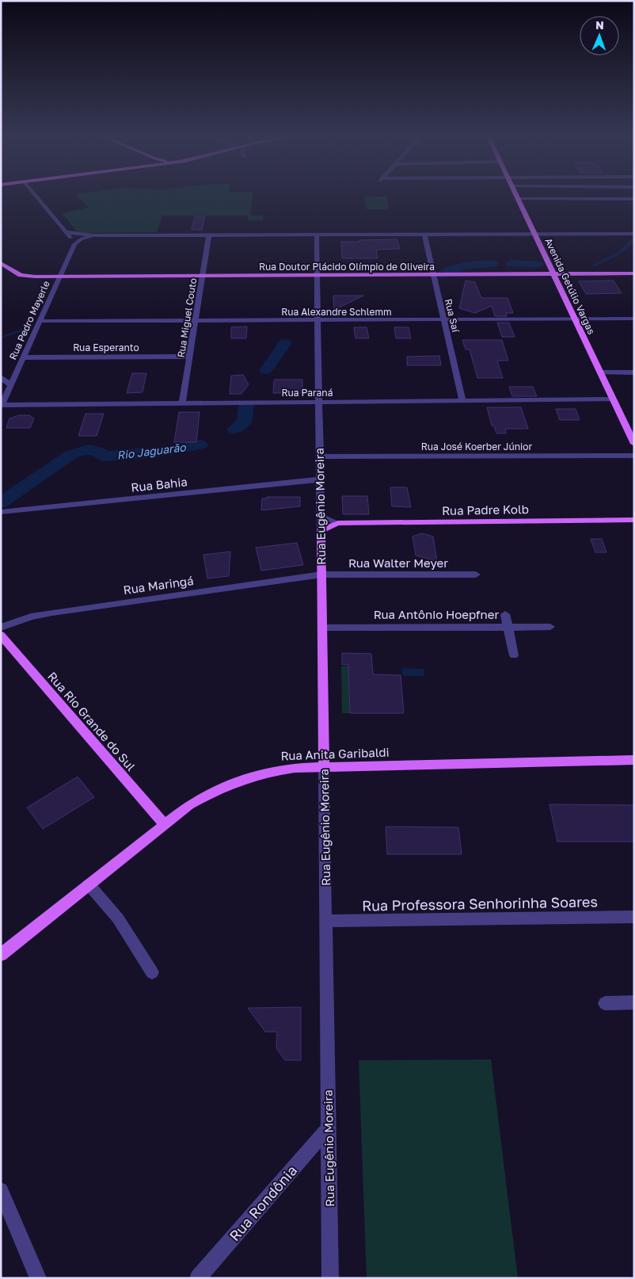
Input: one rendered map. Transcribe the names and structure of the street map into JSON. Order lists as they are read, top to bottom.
{
  "streets": {
    "main road": [
      "Rua Doutor Plácido Olímpio de Oliveira",
      "Avenida Getúlio Vargas",
      "Rua Eugênio Moreira",
      "Rua Padre Kolb",
      "Rua Rio Grande do Sul",
      "Rua Anita Garibaldi"
    ],
    "street": [
      "Rua Alexandre Schlemm",
      "Rua Saí",
      "Rua Miguel Couto",
      "Rua Pedro Mayerle",
      "Rua Esperanto",
      "Rua Paraná",
      "Rua José Koerber Júnior",
      "Rua Bahia",
      "Rua Walter Meyer",
      "Rua Maringá",
      "Rua Antônio Hoepfner",
      "Rua Professora Senhorinha Soares",
      "Rua Rondônia"
    ]
  },
  "crossings": [
    ["Rua Doutor Plácido Olímpio de Oliveira", "Avenida Getúlio Vargas"],
    ["Rua Doutor Plácido Olímpio de Oliveira", "Rua Saí"],
    ["Rua Doutor Plácido Olímpio de Oliveira", "Rua Miguel Couto"],
    ["Rua Doutor Plácido Olímpio de Oliveira", "Rua Pedro Mayerle"],
    ["Rua Doutor Plácido Olímpio de Oliveira", "Rua Eugênio Moreira"],
    ["Avenida Getúlio Vargas", "Rua Alexandre Schlemm"],
    ["Avenida Getúlio Vargas", "Rua Paraná"],
    ["Rua Alexandre Schlemm", "Rua Saí"],
    ["Rua Alexandre Schlemm", "Rua Miguel Couto"],
    ["Rua Alexandre Schlemm", "Rua Pedro Mayerle"],
    ["Rua Alexandre Schlemm", "Rua Eugênio Moreira"],
    ["Rua Saí", "Rua Paraná"],
    ["Rua Miguel Couto", "Rua Esperanto"],
    ["Rua Miguel Couto", "Rua Paraná"],
    ["Rua Pedro Mayerle", "Rua Esperanto"],
    ["Rua Pedro Mayerle", "Rua Paraná"],
    ["Rua Paraná", "Rua Eugênio Moreira"],
    ["Rua José Koerber Júnior", "Rua Eugênio Moreira"],
    ["Rua Bahia", "Rua Eugênio Moreira"],
    ["Rua Eugênio Moreira", "Rua Padre Kolb"],
    ["Rua Eugênio Moreira", "Rua Walter Meyer"],
    ["Rua Eugênio Moreira", "Rua Maringá"],
    ["Rua Eugênio Moreira", "Rua Antônio Hoepfner"],
    ["Rua Eugênio Moreira", "Rua Anita Garibaldi"],
    ["Rua Eugênio Moreira", "Rua Professora Senhorinha Soares"],
    ["Rua Eugênio Moreira", "Rua Rondônia"],
    ["Rua Walter Meyer", "Rua Maringá"],
    ["Rua Rio Grande do Sul", "Rua Anita Garibaldi"]
  ],
  "water": ["Rio Jaguarão"],
  "north": "top"
}
